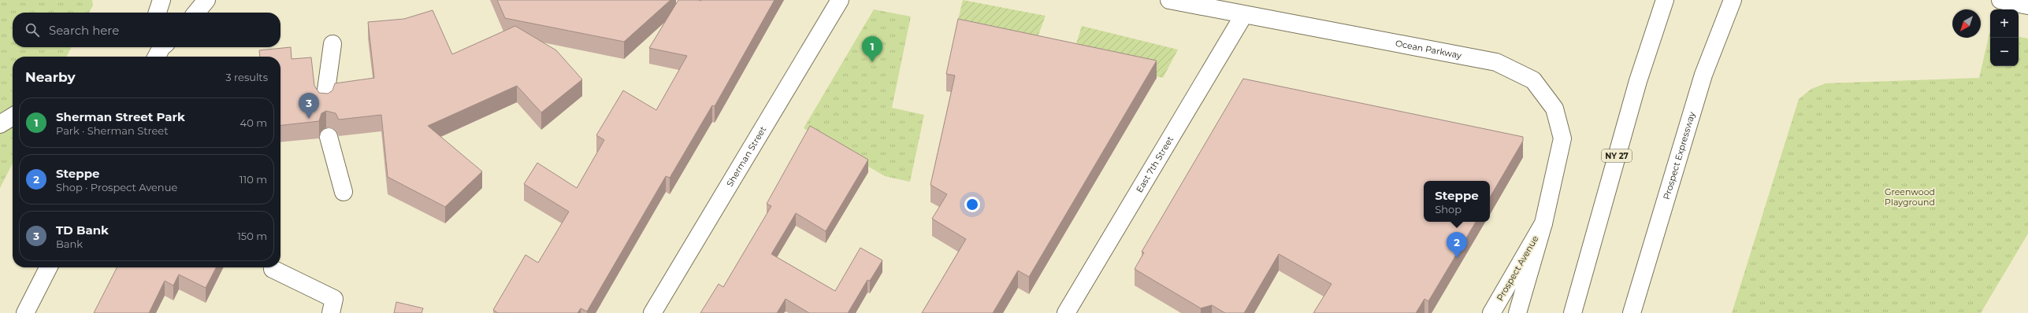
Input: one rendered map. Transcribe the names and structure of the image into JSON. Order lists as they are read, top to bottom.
{
  "streets": {
    "main road": [
      "Ocean Parkway",
      "NY 27",
      "Prospect Expressway",
      "Sherman Street",
      "East 7th Street",
      "Prospect Avenue"
    ]
  },
  "crossings": [
    ["Ocean Parkway", "East 7th Street"],
    ["Ocean Parkway", "Prospect Avenue"]
  ],
  "parks": ["Greenwood Playground"],
  "north": "bottom left",
  "page": {
    "map_buttons": ["+", "−"],
    "search": "Search here",
    "pins": ["1", "3", "2"],
    "heading": ["Nearby", "3 results"],
    "list": [
      {
        "mark": "1",
        "name": "Sherman Street Park",
        "note": "Park · Sherman Street",
        "value": "40 m"
      },
      {
        "mark": "2",
        "name": "Steppe",
        "note": "Shop · Prospect Avenue",
        "value": "110 m"
      },
      {
        "mark": "3",
        "name": "TD Bank",
        "note": "Bank",
        "value": "150 m"
      }
    ],
    "popup": ["Steppe", "Shop"]
  }
}
